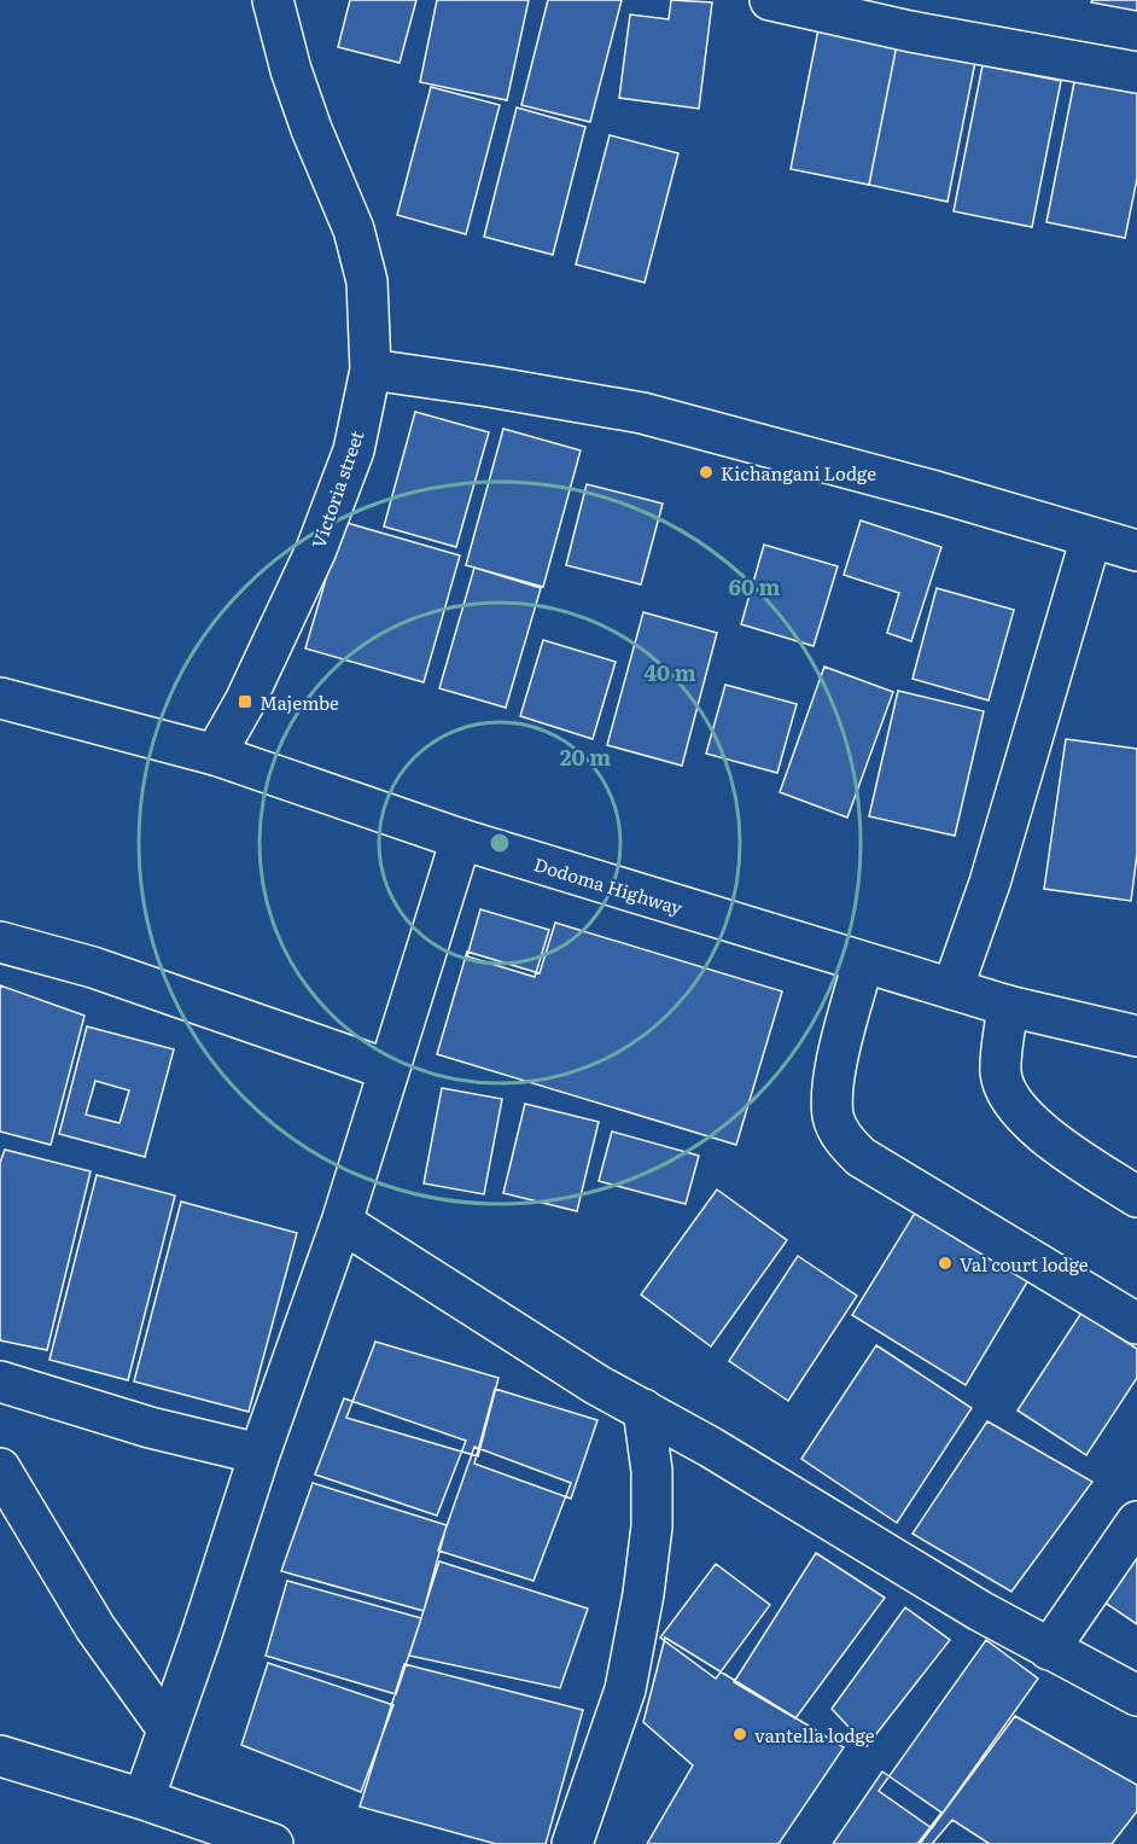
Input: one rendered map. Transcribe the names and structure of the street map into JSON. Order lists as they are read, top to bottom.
{
  "streets": {
    "main road": ["Victoria street", "Dodoma Highway"]
  },
  "crossings": [
    ["Victoria street", "Dodoma Highway"]
  ],
  "places": {
    "other": ["Kichangani Lodge", "Val court lodge", "vantella lodge"],
    "transit": ["Majembe"]
  },
  "rings": ["60 m", "40 m", "20 m"]
}
